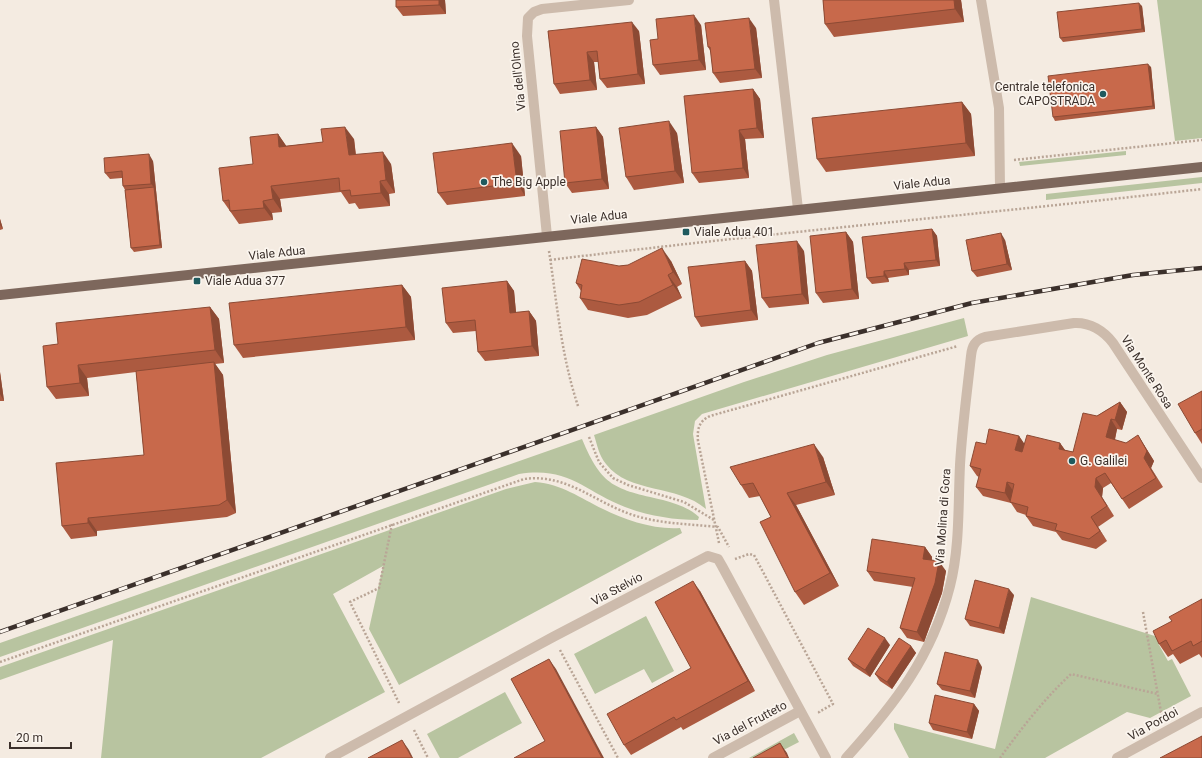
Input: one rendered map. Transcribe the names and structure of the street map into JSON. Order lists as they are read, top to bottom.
{
  "streets": {
    "main road": ["Viale Adua"],
    "street": [
      "Via dell'Olmo",
      "Via Monte Rosa",
      "Via Molina di Gora",
      "Via Stelvio",
      "Via del Frutteto",
      "Via Pordoi"
    ]
  },
  "crossings": [
    ["Via dell'Olmo", "Viale Adua"],
    ["Via Monte Rosa", "Via Molina di Gora"]
  ],
  "places": {
    "other": ["Centrale telefonica CAPOSTRADA", "The Big Apple", "G. Galilei"],
    "transit": ["Viale Adua 401", "Viale Adua 377"]
  },
  "scale_bar": "20 m"
}
